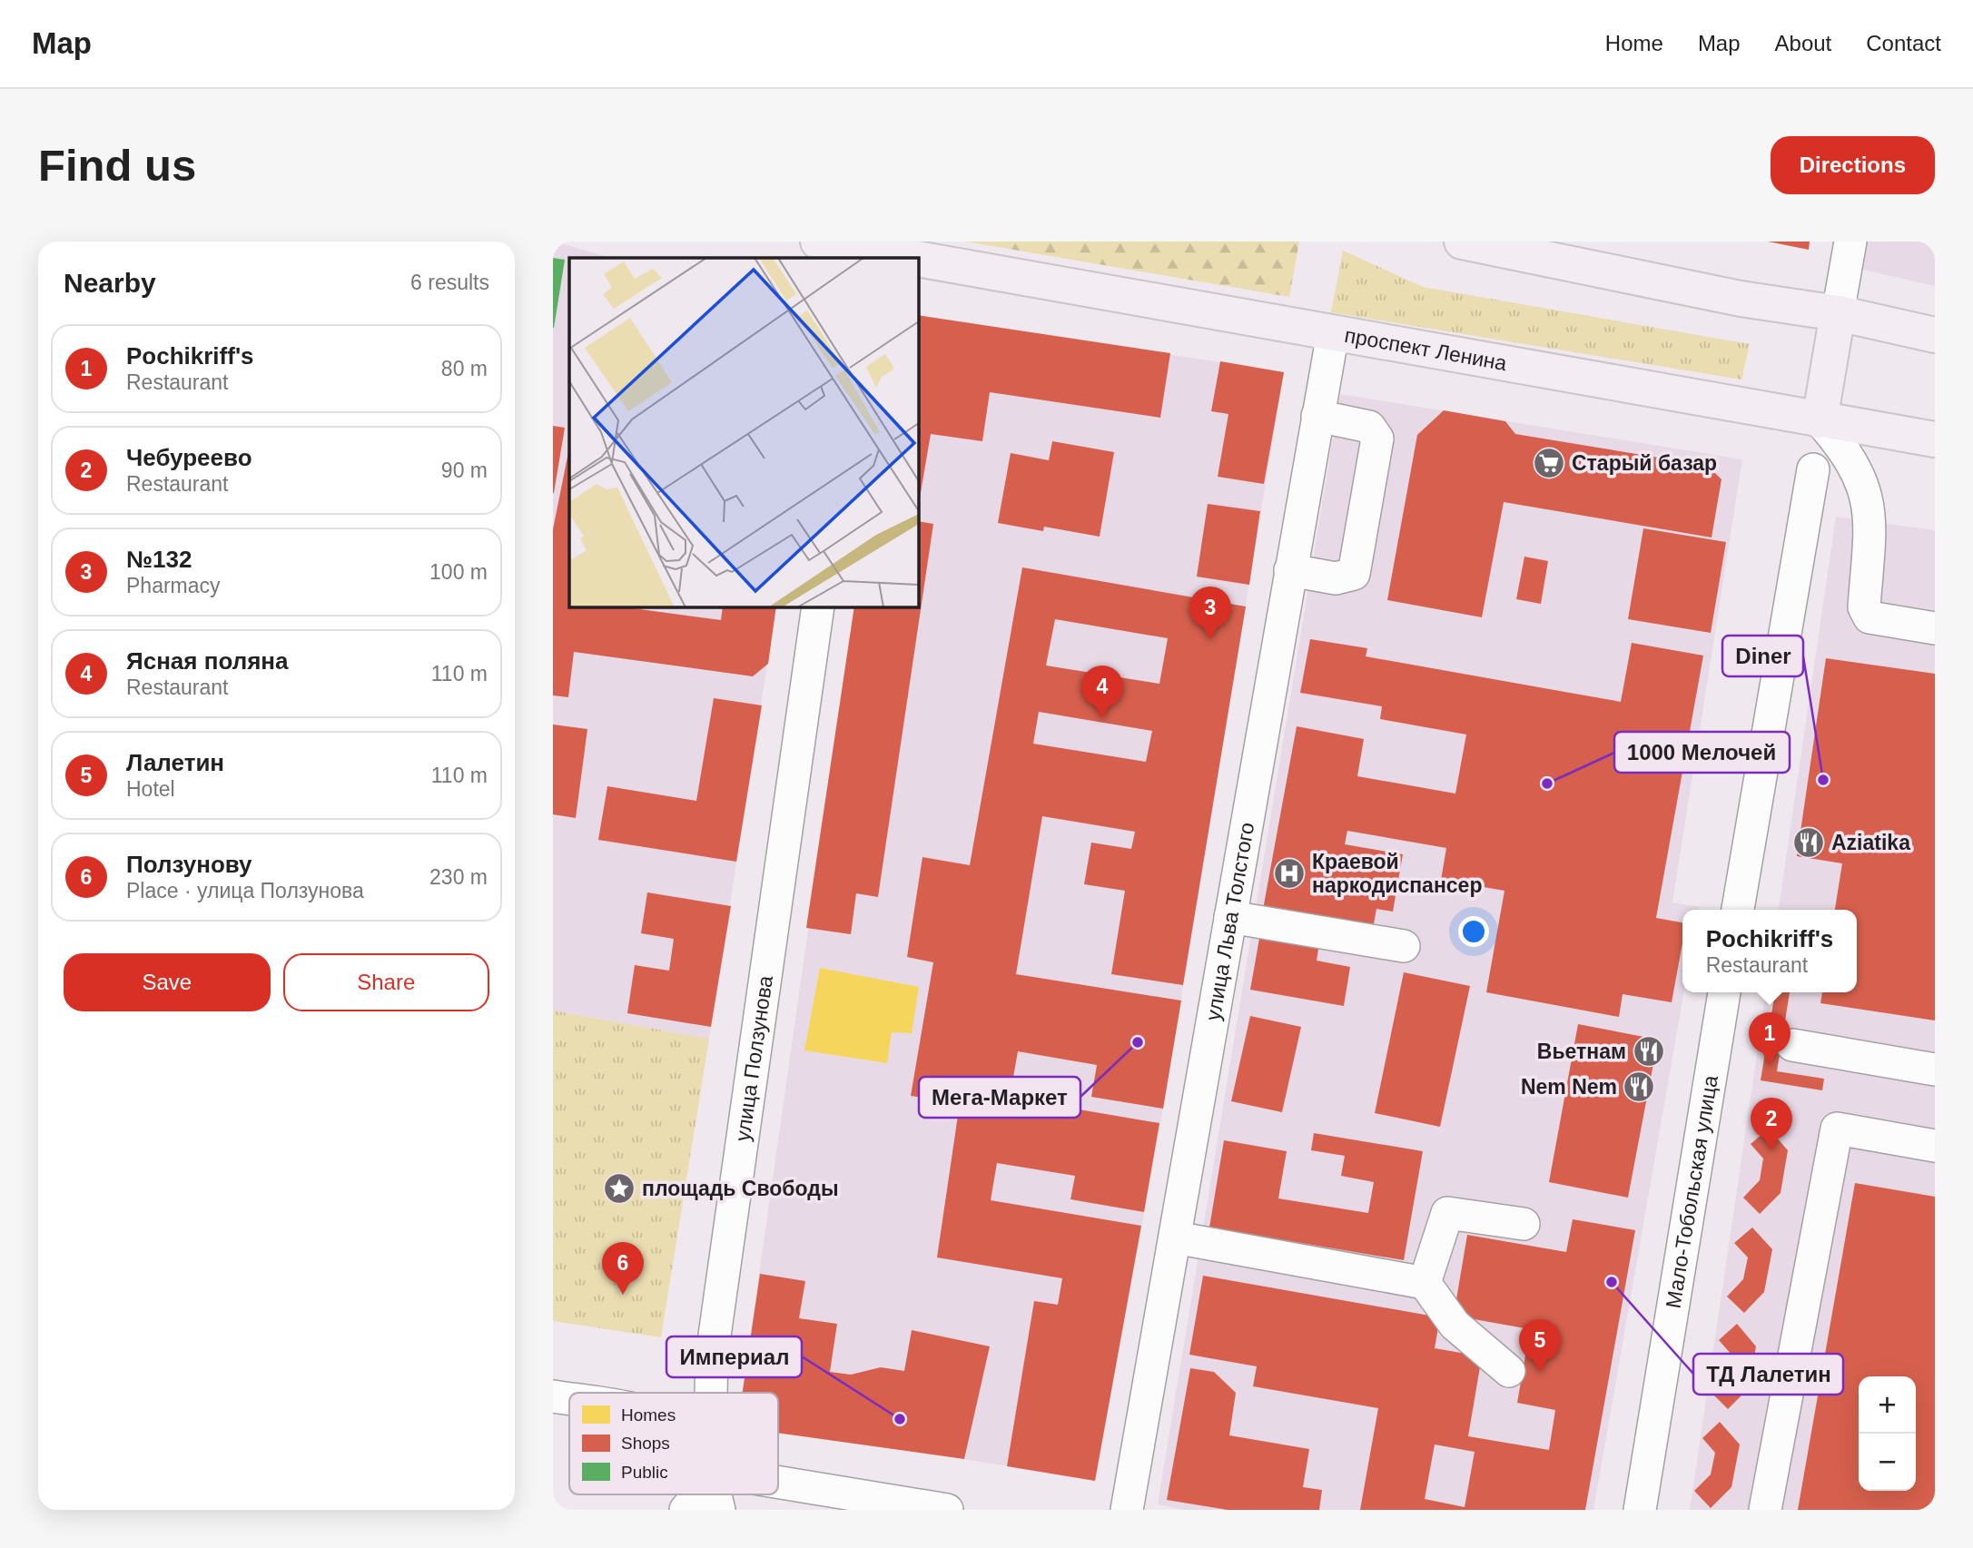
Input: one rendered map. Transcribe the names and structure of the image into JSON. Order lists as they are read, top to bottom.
{
  "streets": {
    "main road": ["проспект Ленина"],
    "street": ["улица Льва Толстого", "улица Ползунова", "Мало-Тобольская улица"]
  },
  "crossings": [
    ["проспект Ленина", "улица Льва Толстого"]
  ],
  "places": {
    "supermarket": ["Старый базар"],
    "other": [
      "Diner",
      "1000 Мелочей",
      "Мега-Маркет",
      "ТД Лалетин",
      "Империал"
    ],
    "restaurant": ["Aziatika", "Вьетнам", "Nem Nem"],
    "hospital": ["Краевой наркодиспансер"],
    "place": ["площадь Свободы"]
  },
  "legend": ["Homes", "Shops", "Public"],
  "page": {
    "header": "Map",
    "nav": [
      "Home",
      "Map",
      "About",
      "Contact"
    ],
    "buttons": [
      "Directions",
      ["Save", "Share"]
    ],
    "title": "Find us",
    "heading": ["Nearby", "6 results"],
    "list": [
      {
        "mark": "1",
        "name": "Pochikriff's",
        "note": "Restaurant",
        "value": "80 m"
      },
      {
        "mark": "2",
        "name": "Чебуреево",
        "note": "Restaurant",
        "value": "90 m"
      },
      {
        "mark": "3",
        "name": "№132",
        "note": "Pharmacy",
        "value": "100 m"
      },
      {
        "mark": "4",
        "name": "Ясная поляна",
        "note": "Restaurant",
        "value": "110 m"
      },
      {
        "mark": "5",
        "name": "Лалетин",
        "note": "Hotel",
        "value": "110 m"
      },
      {
        "mark": "6",
        "name": "Ползунову",
        "note": "Place · улица Ползунова",
        "value": "230 m"
      }
    ],
    "pins": [
      "3",
      "4",
      "1",
      "2",
      "6",
      "5"
    ],
    "popup": ["Pochikriff's", "Restaurant"],
    "map_buttons": ["+", "−"]
  }
}
